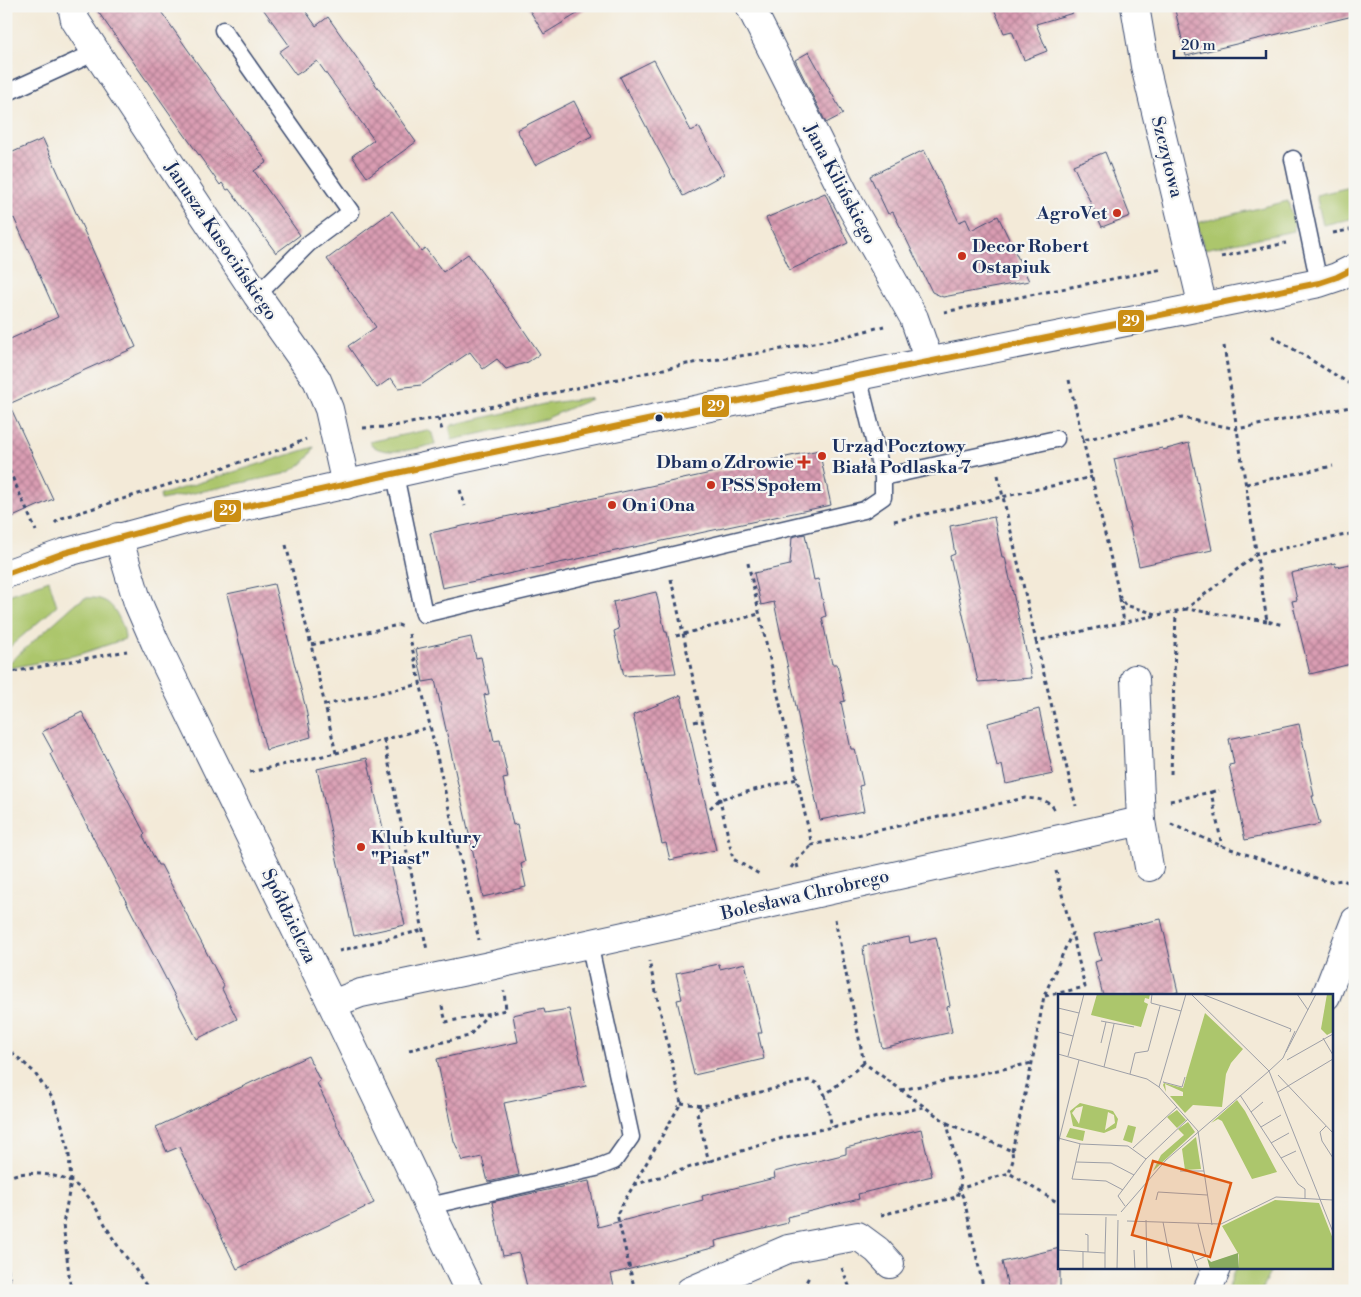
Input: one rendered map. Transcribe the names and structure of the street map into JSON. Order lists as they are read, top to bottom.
{
  "streets": {
    "street": [
      "Szczytowa",
      "Jana Kilińskiego",
      "Janusza Kusocińskiego",
      "Bolesława Chrobrego",
      "Spółdzielcza"
    ]
  },
  "crossings": [
    ["Bolesława Chrobrego", "Spółdzielcza"]
  ],
  "places": {
    "other": [
      "AgroVet",
      "Decor Robert Ostapiuk",
      "Urząd Pocztowy Biała Podlaska 7",
      "PSS Społem",
      "On i Ona",
      "Klub kultury \"Piast\""
    ],
    "health": ["Dbam o Zdrowie"]
  },
  "lines": ["transit line 29"],
  "scale_bar": "20 m"
}
